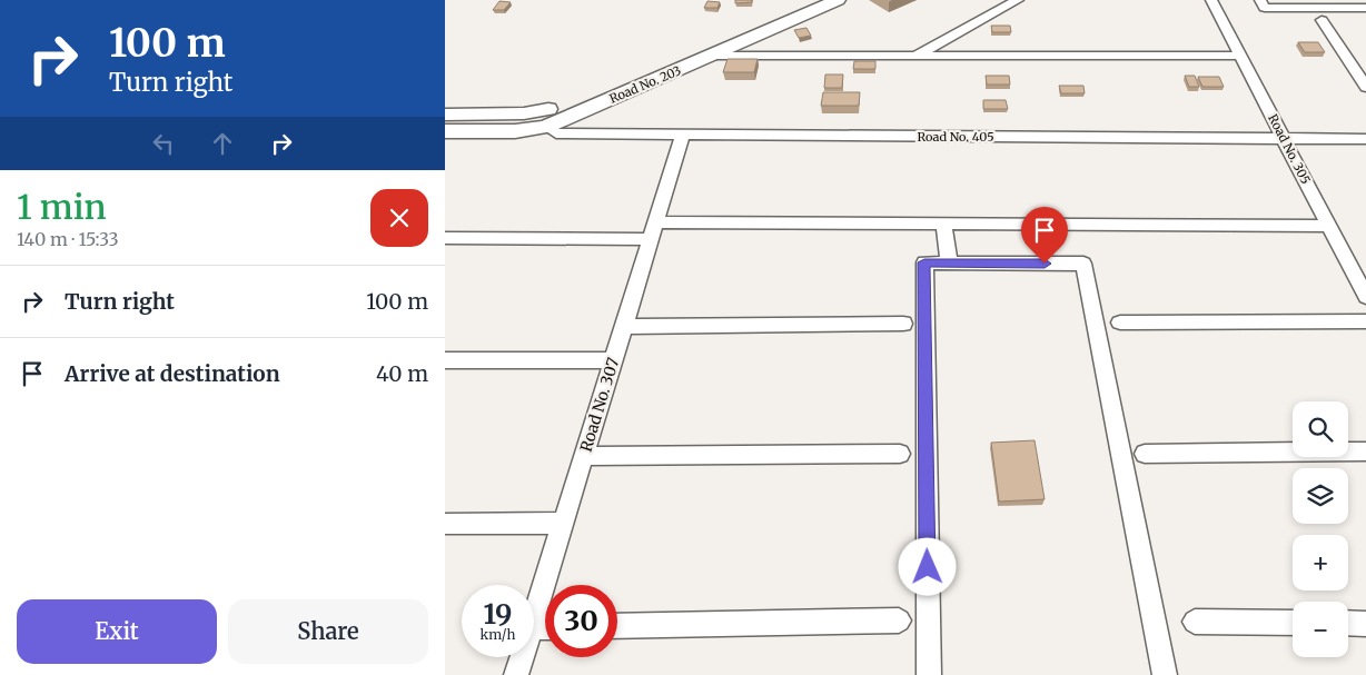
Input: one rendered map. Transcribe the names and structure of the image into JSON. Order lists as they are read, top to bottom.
{
  "streets": {
    "street": [
      "Road No. 203",
      "Road No. 405",
      "Road No. 305",
      "Road No. 307"
    ]
  },
  "crossings": [
    ["Road No. 203", "Road No. 405"],
    ["Road No. 405", "Road No. 305"],
    ["Road No. 405", "Road No. 307"]
  ],
  "page": {
    "turn": ["100 m", "Turn right"],
    "heading": ["1 min", "140 m · 15:33"],
    "list": [
      {
        "name": "Turn right",
        "value": "100 m"
      },
      {
        "name": "Arrive at destination",
        "value": "40 m"
      }
    ],
    "map_buttons": ["+", "−"],
    "speed": "19 km/h",
    "limit": "30",
    "buttons": ["Exit", "Share"]
  }
}
